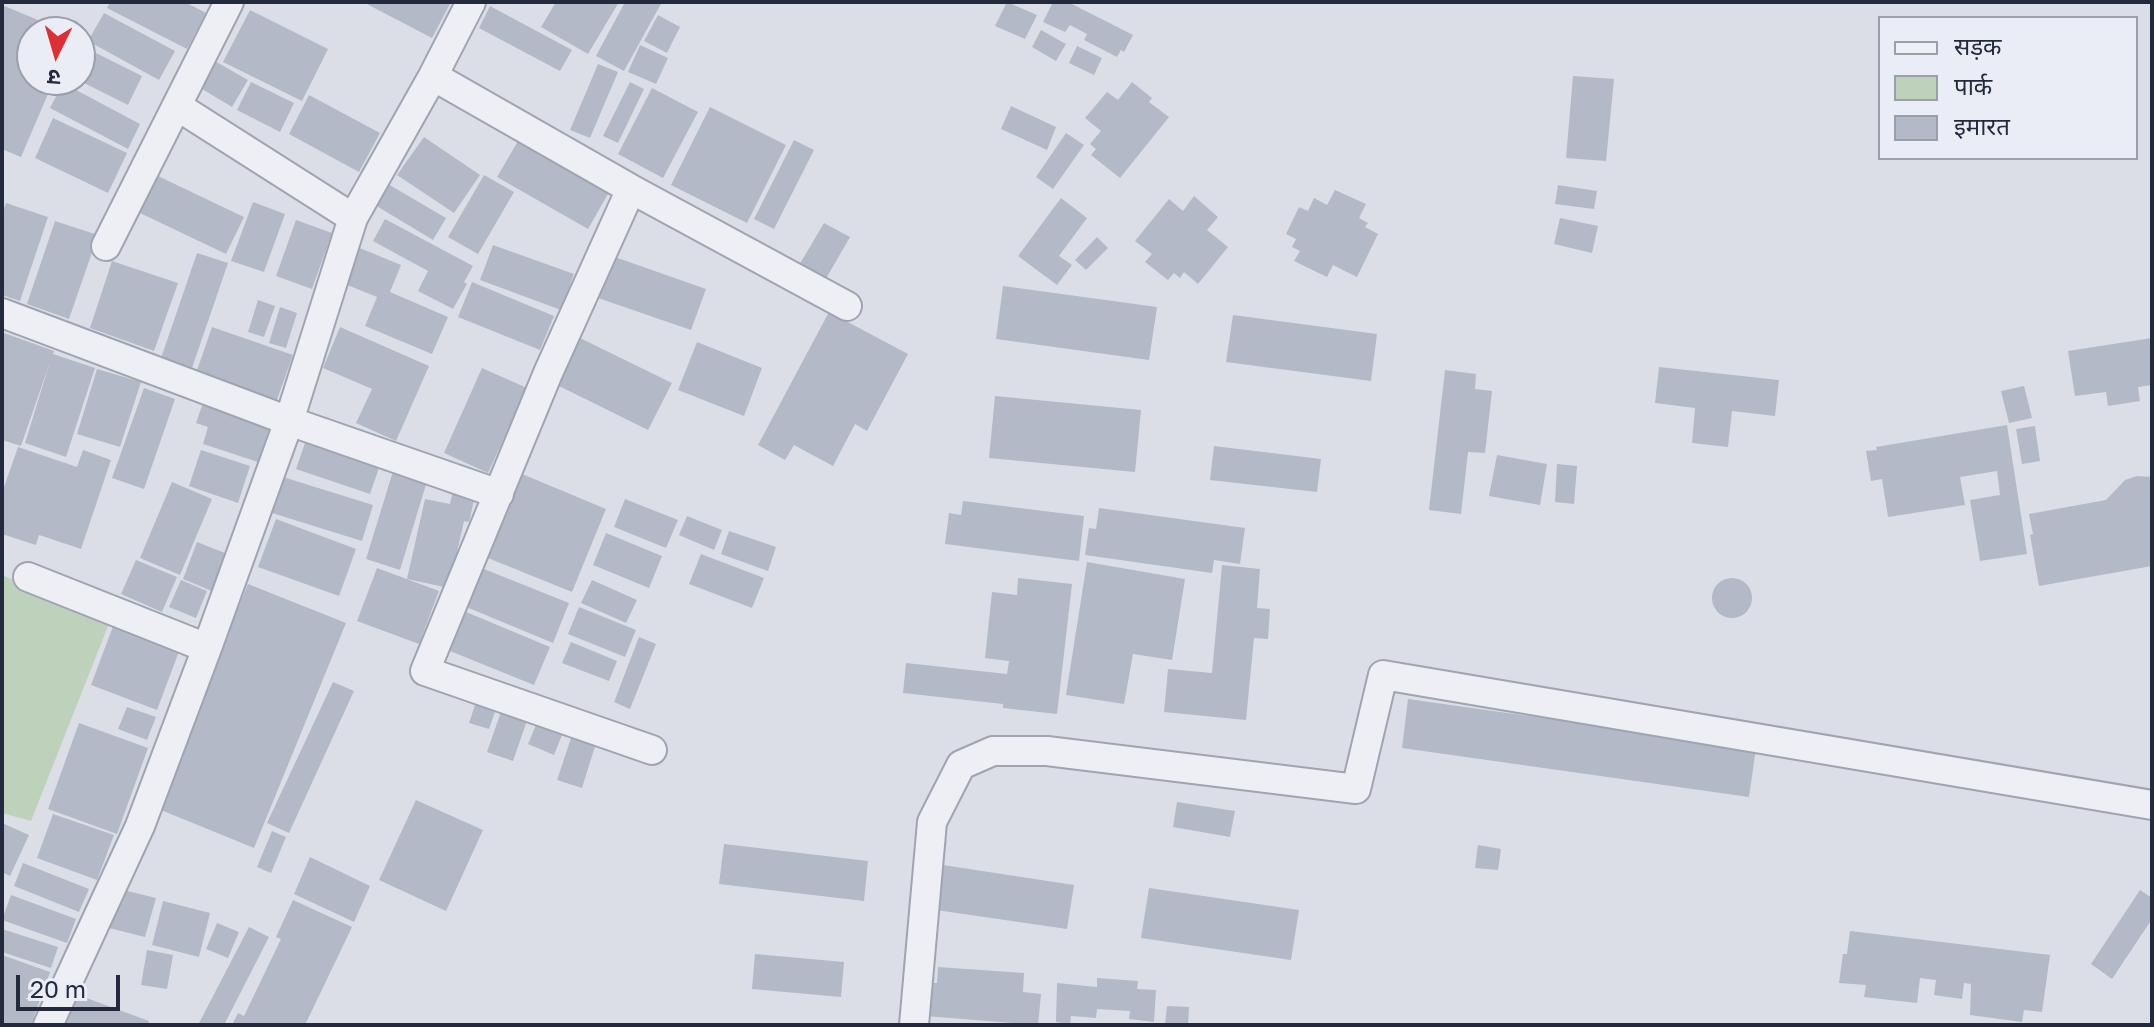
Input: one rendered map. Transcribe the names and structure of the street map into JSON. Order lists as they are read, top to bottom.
{
  "legend": ["सड़क", "पार्क", "इमारत"],
  "scale_bar": "20 m",
  "north": "bottom"
}
